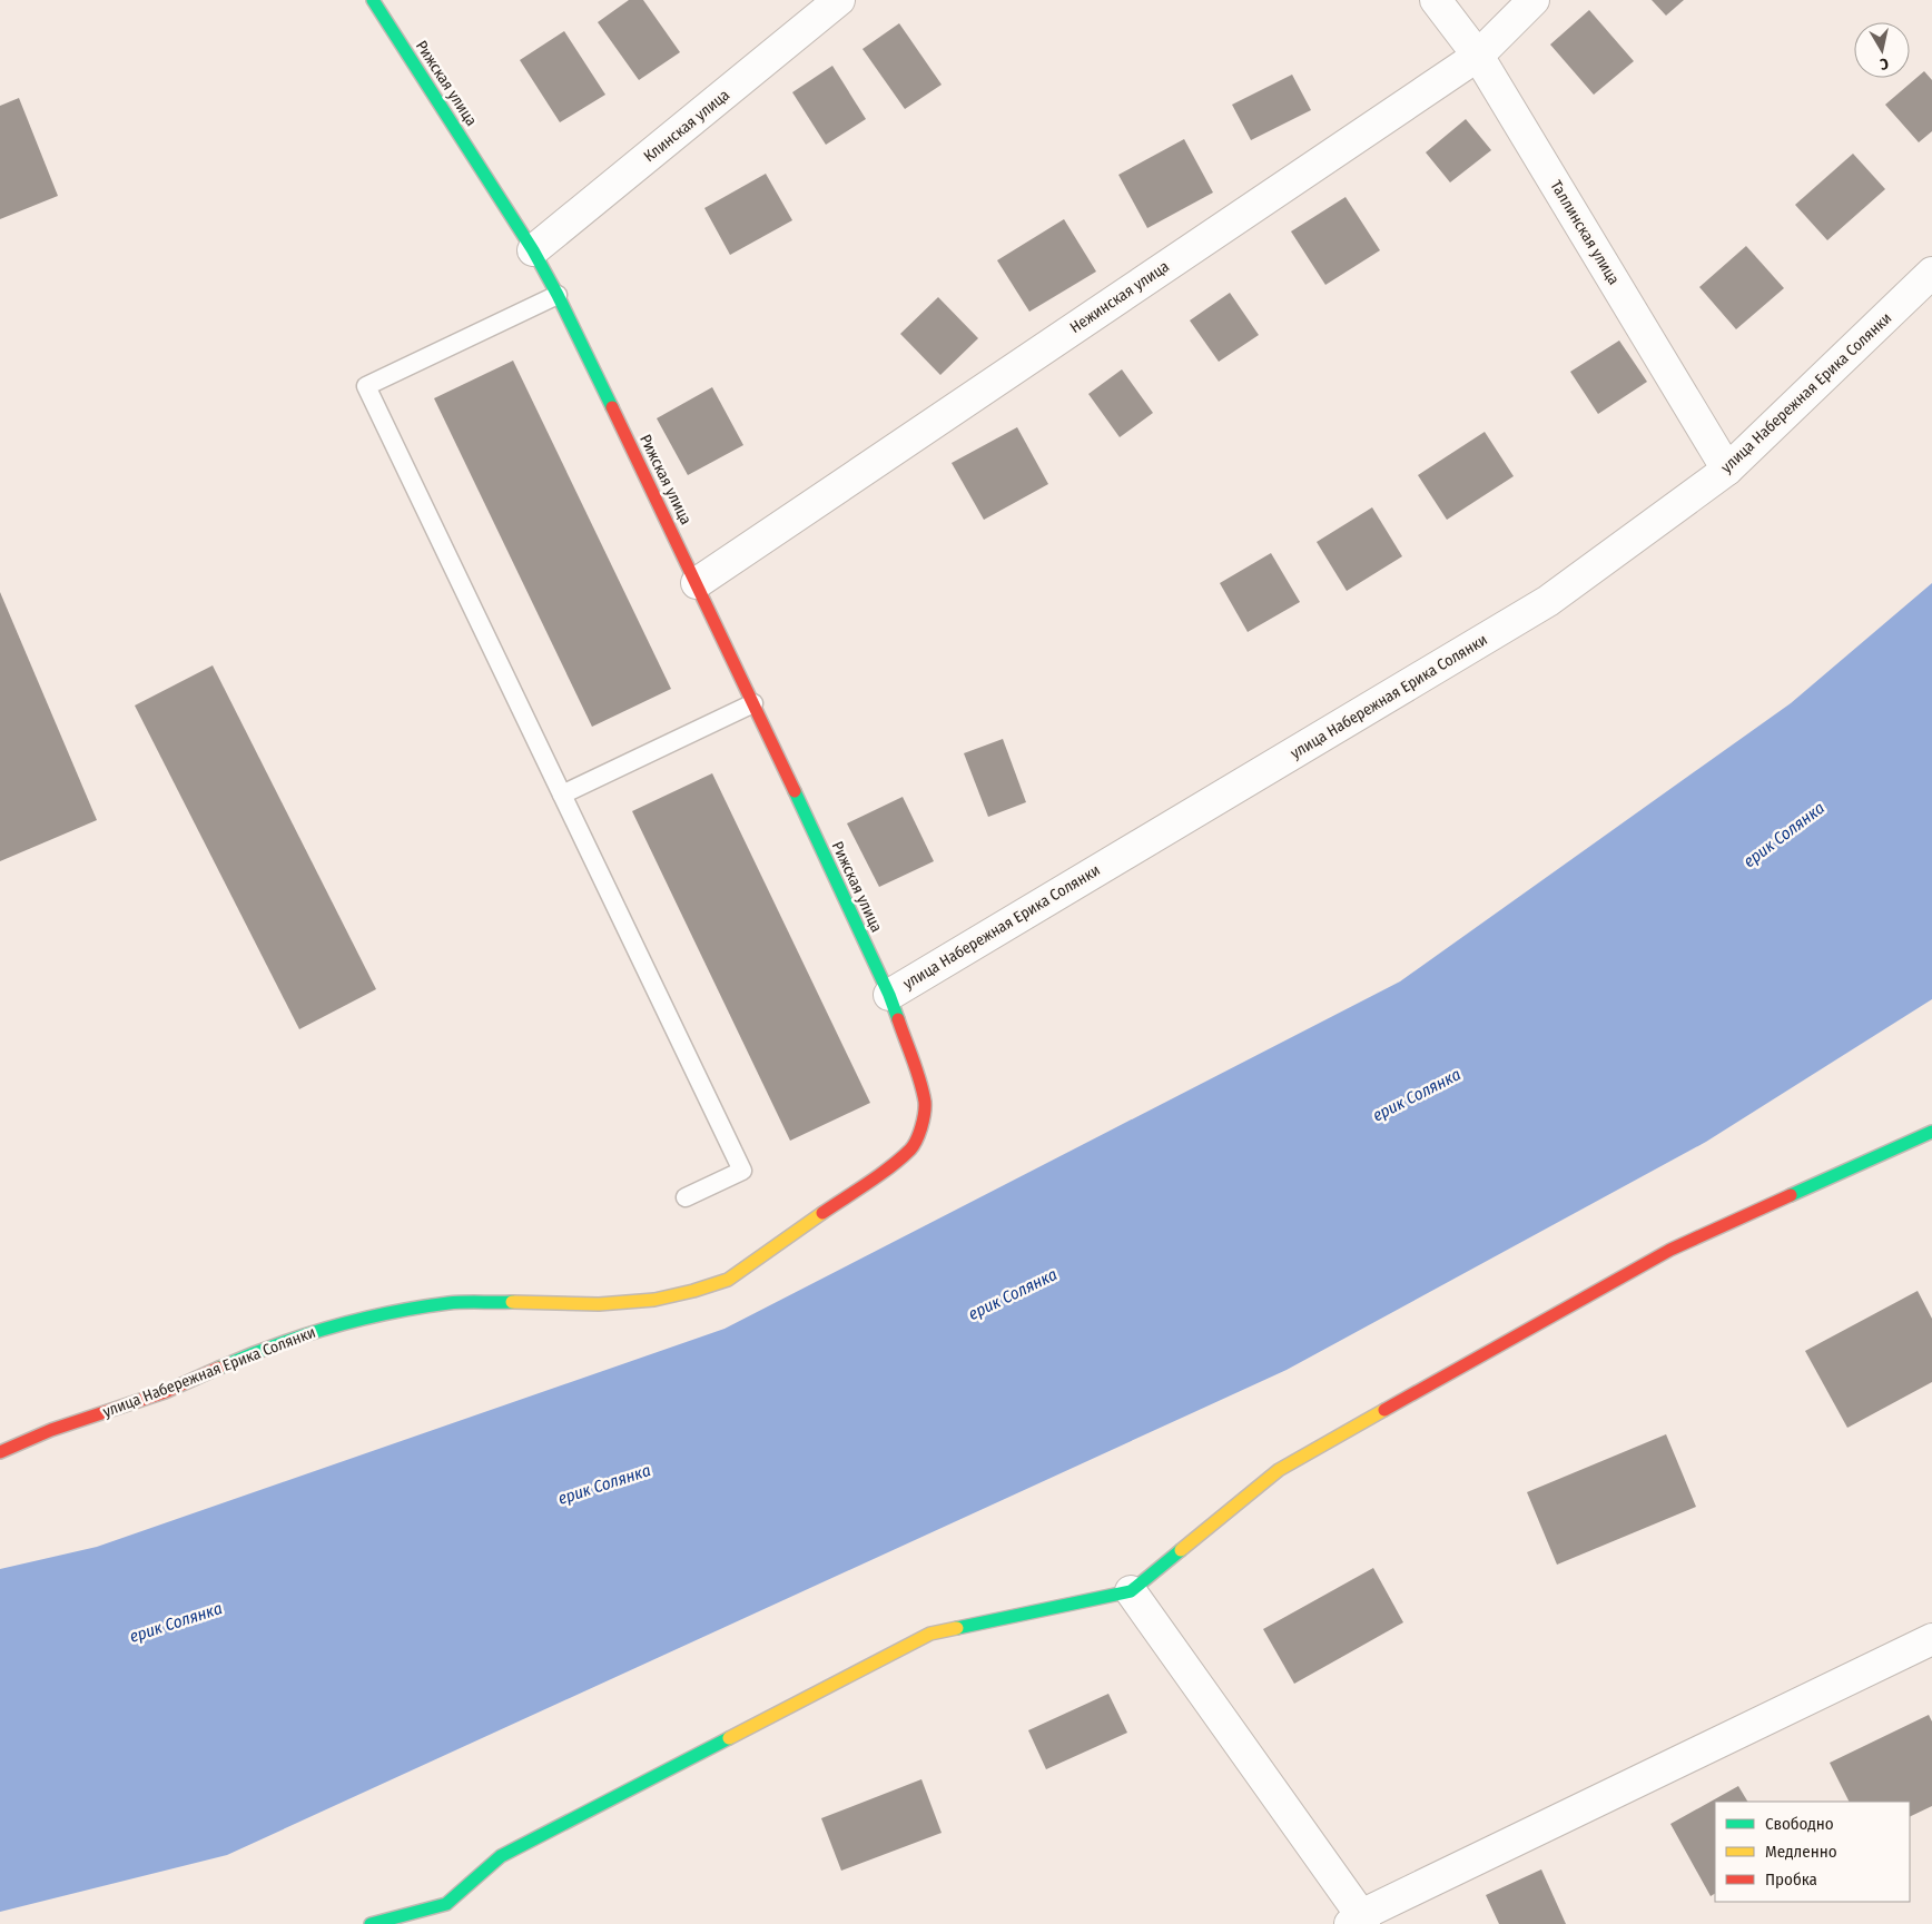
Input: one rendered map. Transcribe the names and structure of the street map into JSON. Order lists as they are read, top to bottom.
{
  "streets": {
    "street": [
      "Рижская улица",
      "Клинская улица",
      "Таллинская улица",
      "Нежинская улица",
      "улица Набережная Ерика Солянки"
    ]
  },
  "crossings": [
    ["Рижская улица", "Клинская улица"],
    ["Рижская улица", "Нежинская улица"],
    ["Рижская улица", "улица Набережная Ерика Солянки"],
    ["Таллинская улица", "Нежинская улица"],
    ["Таллинская улица", "улица Набережная Ерика Солянки"]
  ],
  "water": ["ерик Солянка"],
  "legend": ["Свободно", "Медленно", "Пробка"],
  "north": "bottom"
}
